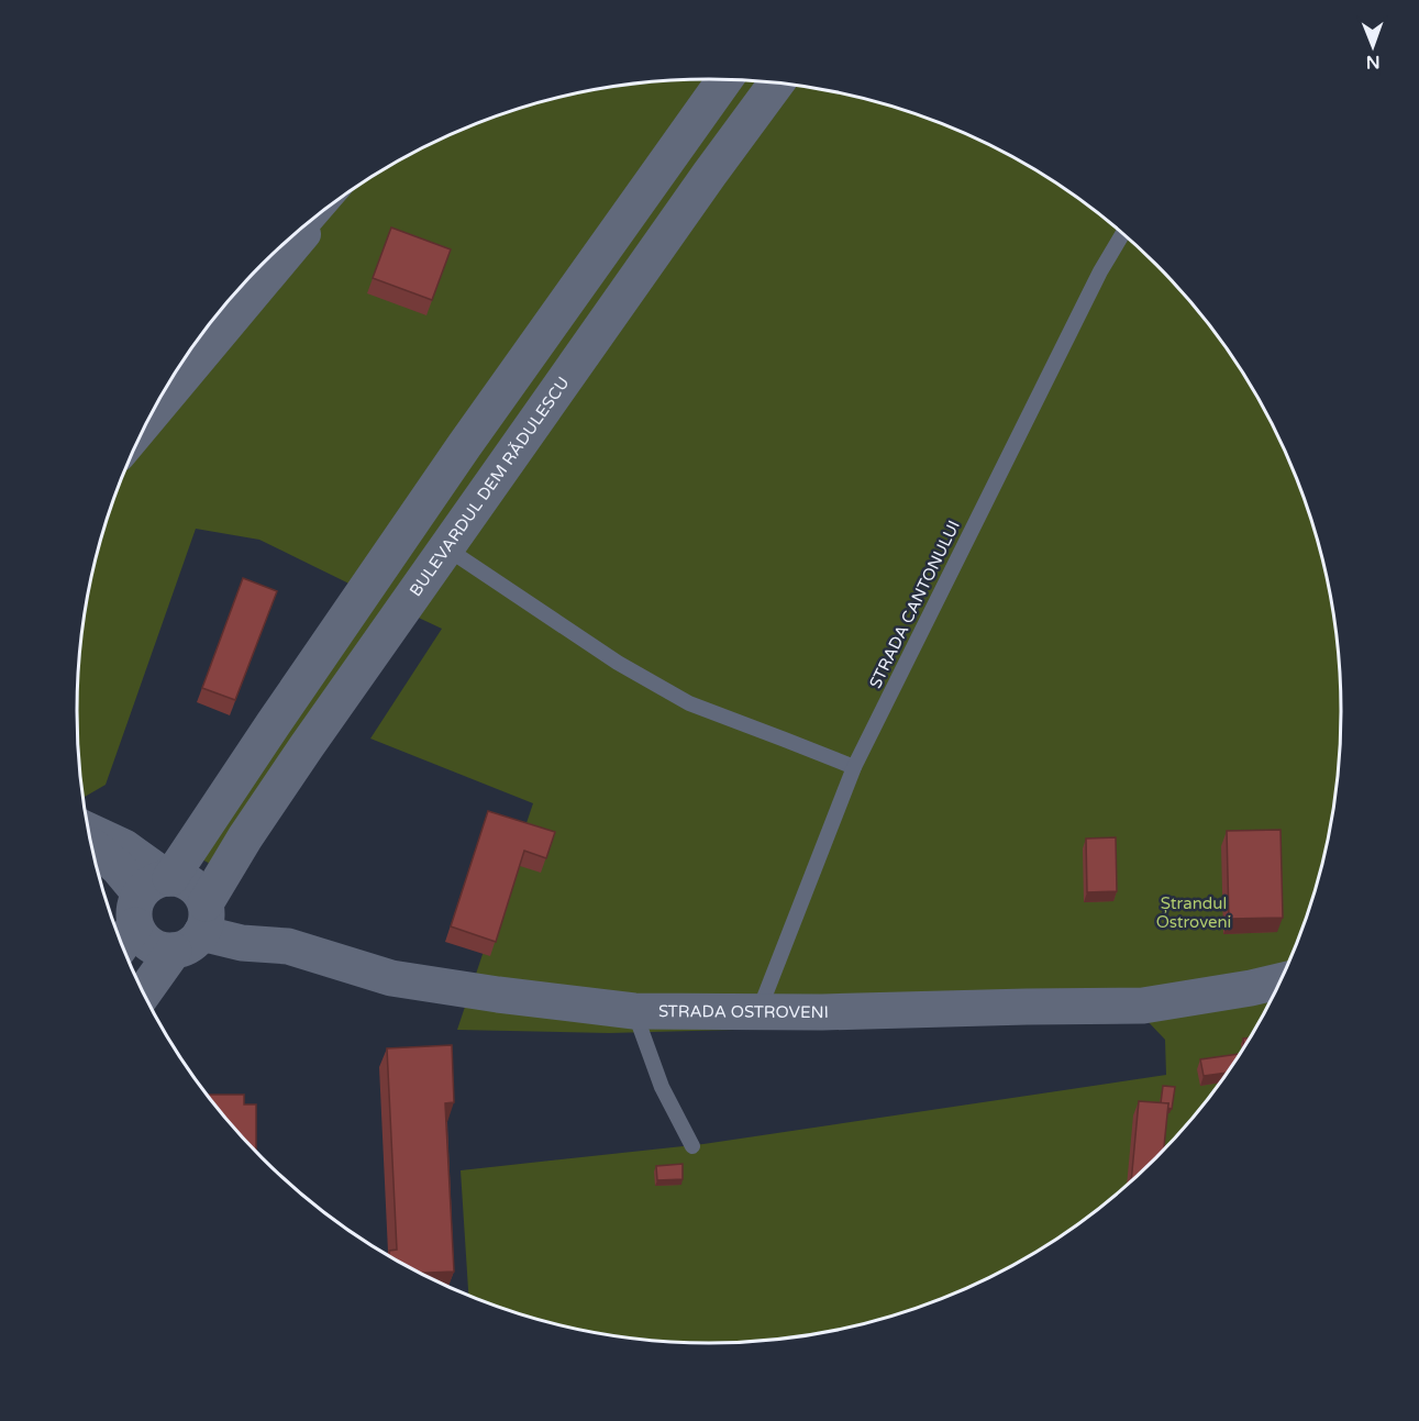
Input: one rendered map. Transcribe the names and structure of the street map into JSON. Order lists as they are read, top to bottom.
{
  "streets": {
    "main road": ["BULEVARDUL DEM RĂDULESCU", "STRADA OSTROVENI"],
    "lane": ["STRADA CANTONULUI"]
  },
  "crossings": [
    ["BULEVARDUL DEM RĂDULESCU", "STRADA OSTROVENI"],
    ["STRADA CANTONULUI", "STRADA OSTROVENI"]
  ],
  "parks": ["Ștrandul Ostroveni"],
  "north": "bottom"
}
